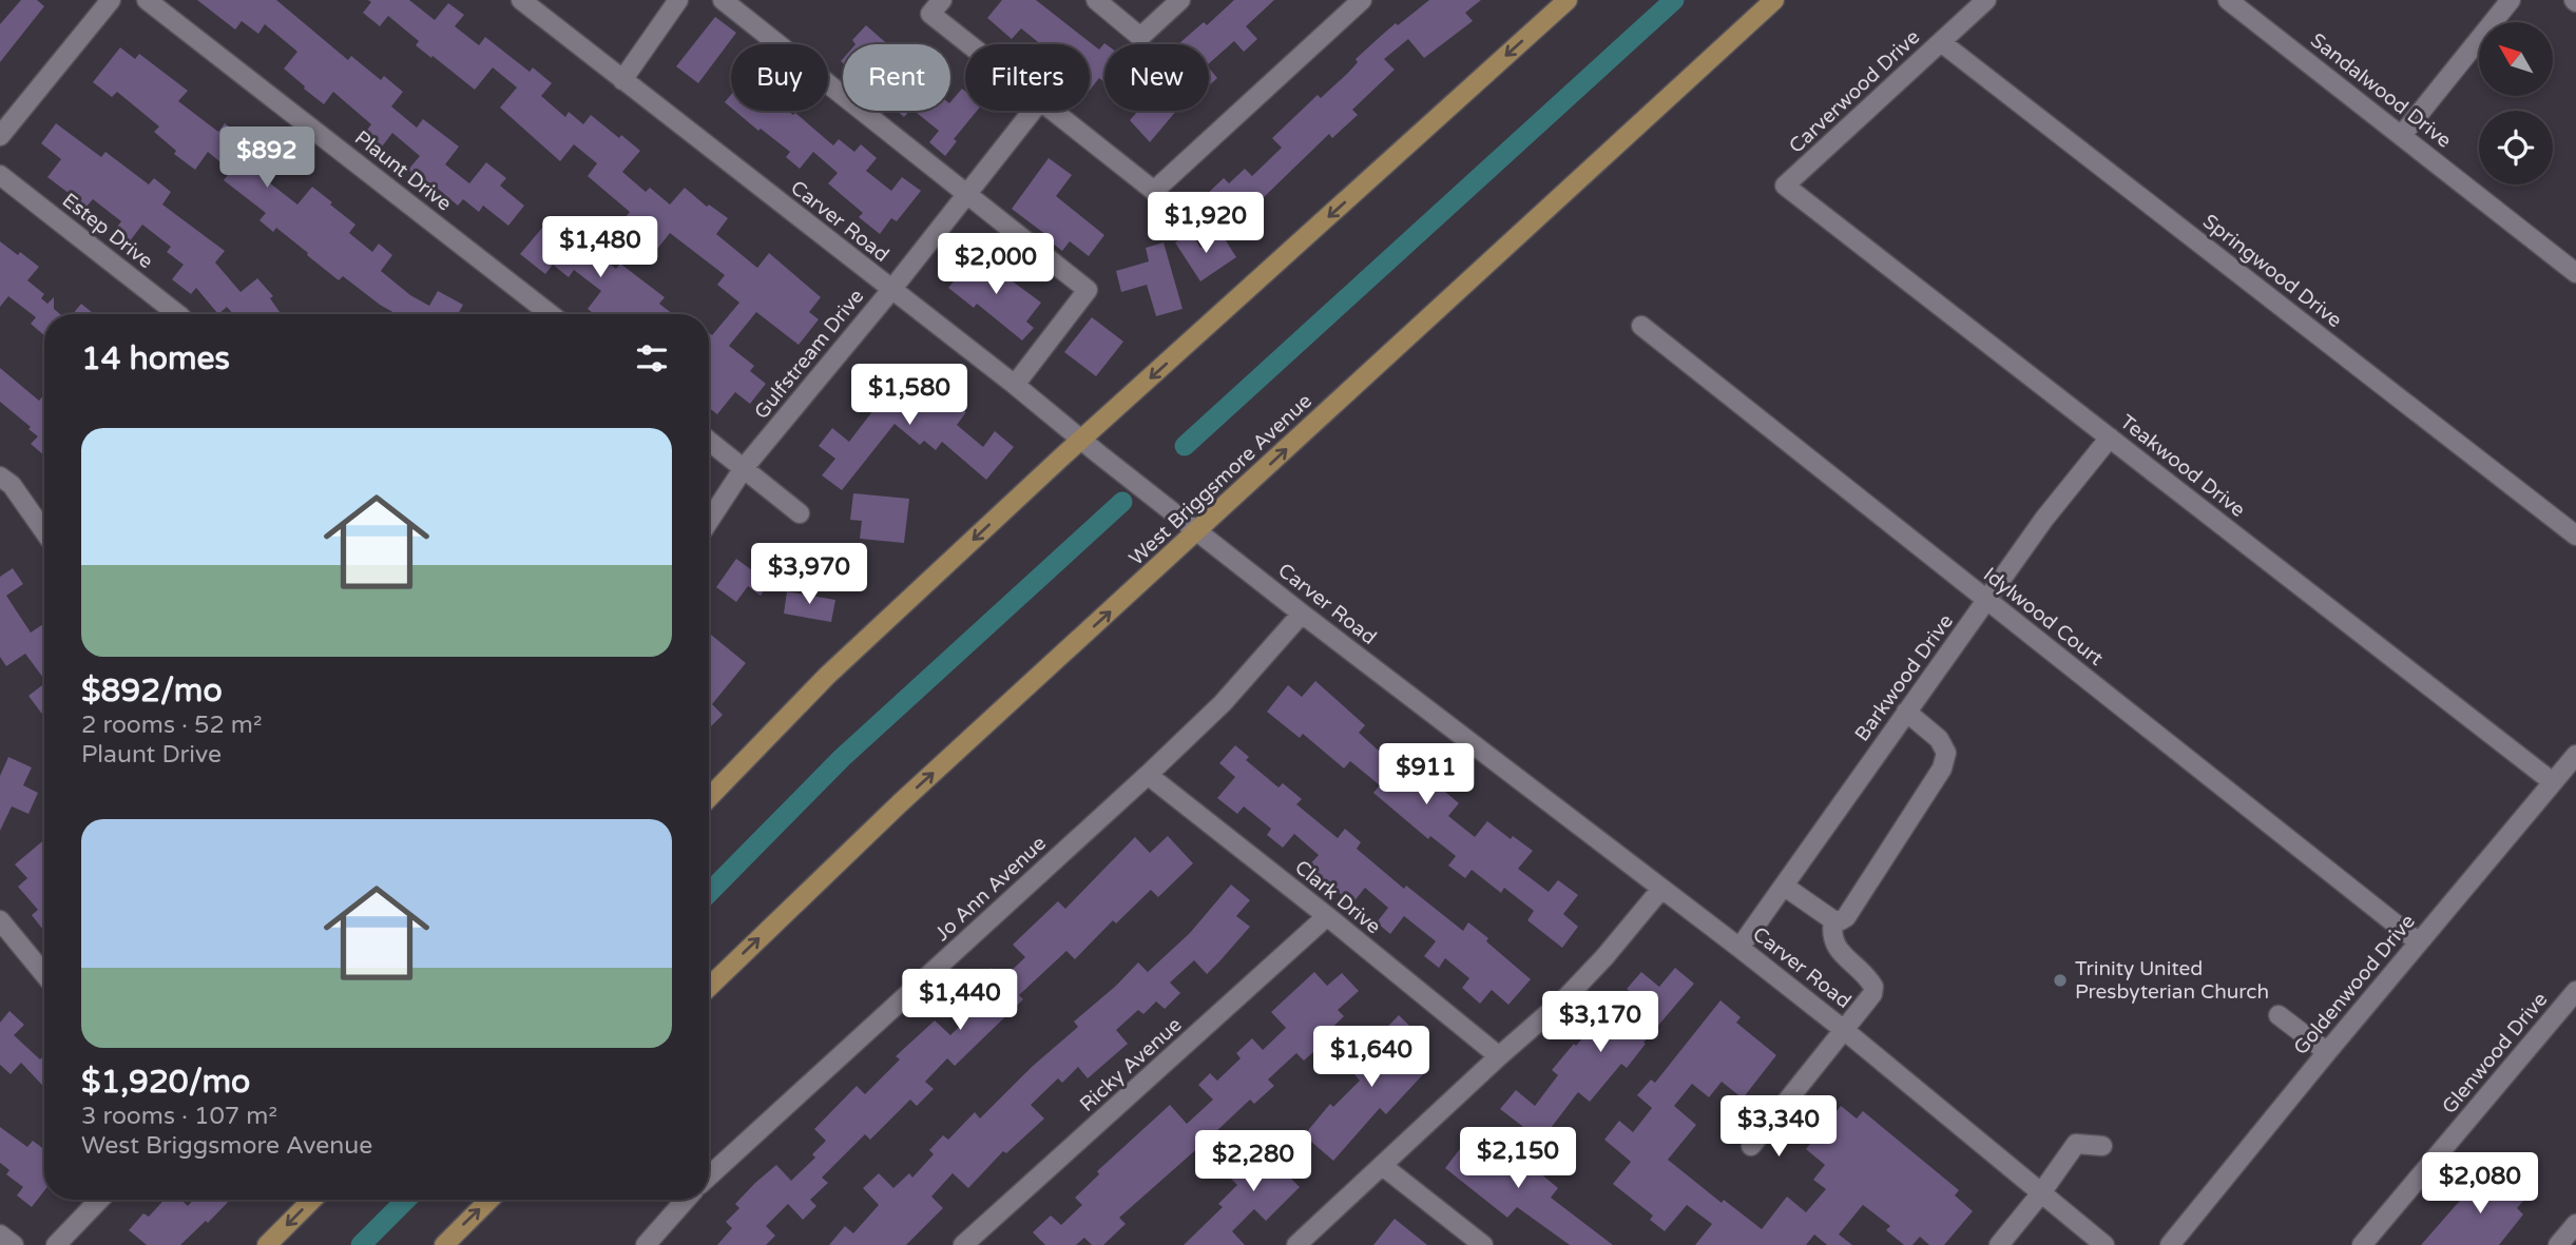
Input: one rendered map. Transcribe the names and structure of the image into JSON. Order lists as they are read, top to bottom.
{
  "streets": {
    "main road": ["West Briggsmore Avenue"],
    "street": [
      "Sandalwood Drive",
      "Carverwood Drive",
      "Plaunt Drive",
      "Carver Road",
      "Estep Drive",
      "Springwood Drive",
      "Gulfstream Drive",
      "Teakwood Drive",
      "Idylwood Court",
      "Barkwood Drive",
      "Jo Ann Avenue",
      "Clark Drive",
      "Goldenwood Drive",
      "Glenwood Drive",
      "Ricky Avenue"
    ]
  },
  "crossings": [
    ["Carverwood Drive", "Springwood Drive"],
    ["Carverwood Drive", "Teakwood Drive"],
    ["Carver Road", "Gulfstream Drive"],
    ["Carver Road", "West Briggsmore Avenue"],
    ["Carver Road", "Barkwood Drive"],
    ["Carver Road", "Jo Ann Avenue"],
    ["Teakwood Drive", "Barkwood Drive"],
    ["Teakwood Drive", "Goldenwood Drive"],
    ["Idylwood Court", "Barkwood Drive"],
    ["Idylwood Court", "Goldenwood Drive"],
    ["Jo Ann Avenue", "Clark Drive"],
    ["Clark Drive", "Ricky Avenue"]
  ],
  "places": ["Trinity United Presbyterian Church"],
  "north": "top left",
  "page": {
    "chip": [
      "Buy",
      "Rent",
      "Filters",
      "New"
    ],
    "price": [
      "$892",
      "$1,920",
      "$1,480",
      "$2,000",
      "$1,580",
      "$3,970",
      "$911",
      "$1,440",
      "$3,170",
      "$1,640",
      "$3,340",
      "$2,150",
      "$2,280",
      "$2,080"
    ],
    "heading": "14 homes",
    "list": [
      {
        "name": "$892/mo",
        "note": "2 rooms · 52 m² · Plaunt Drive"
      },
      {
        "name": "$1,920/mo",
        "note": "3 rooms · 107 m² · West Briggsmore Avenue"
      }
    ]
  }
}
